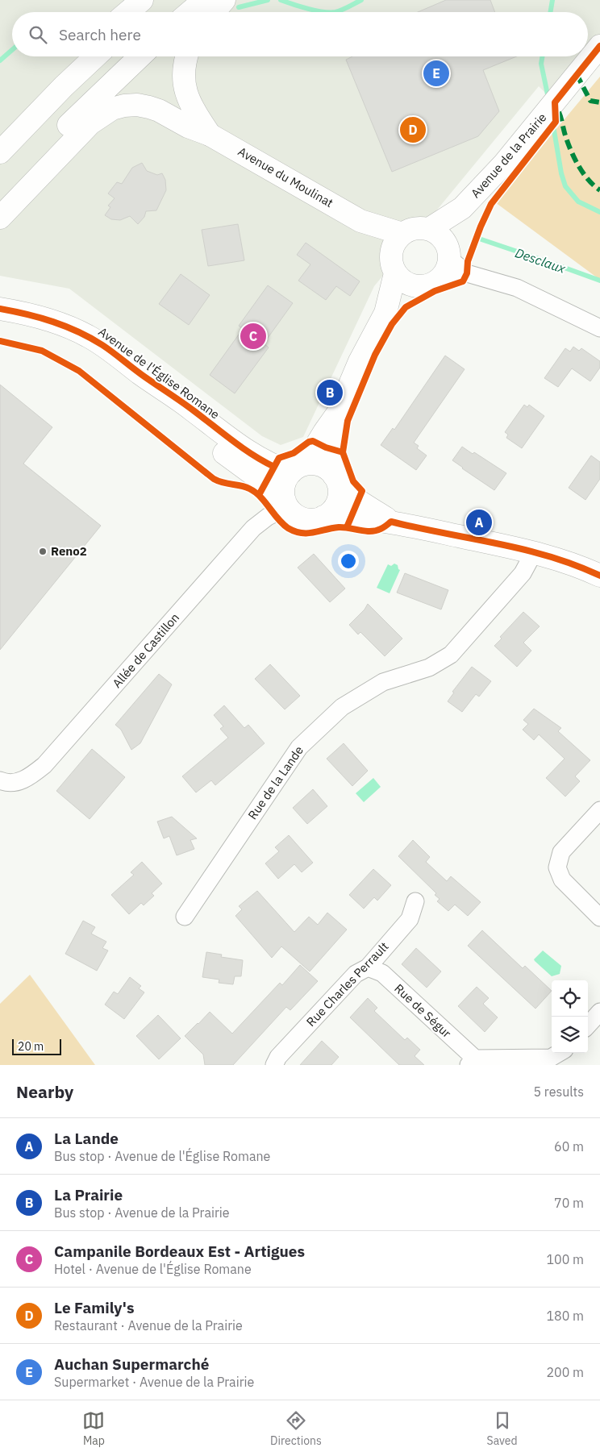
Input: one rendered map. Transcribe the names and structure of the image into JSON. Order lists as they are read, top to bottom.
{
  "streets": {
    "main road": ["Avenue de la Prairie", "Avenue du Moulinat", "Avenue de l'Église Romane"],
    "street": [
      "Allée de Castillon",
      "Rue de la Lande",
      "Rue Charles Perrault",
      "Rue de Ségur"
    ]
  },
  "crossings": [
    ["Avenue de la Prairie", "Avenue du Moulinat"],
    ["Avenue de l'Église Romane", "Allée de Castillon"],
    ["Rue Charles Perrault", "Rue de Ségur"]
  ],
  "water": ["Desclaux"],
  "places": ["Reno2"],
  "scale_bar": "20 m",
  "page": {
    "search": "Search here",
    "pins": [
      "E",
      "D",
      "C",
      "B",
      "A"
    ],
    "scale": "20 m",
    "heading": ["Nearby", "5 results"],
    "list": [
      {
        "mark": "A",
        "name": "La Lande",
        "note": "Bus stop · Avenue de l'Église Romane",
        "value": "60 m"
      },
      {
        "mark": "B",
        "name": "La Prairie",
        "note": "Bus stop · Avenue de la Prairie",
        "value": "70 m"
      },
      {
        "mark": "C",
        "name": "Campanile Bordeaux Est - Artigues",
        "note": "Hotel · Avenue de l'Église Romane",
        "value": "100 m"
      },
      {
        "mark": "D",
        "name": "Le Family's",
        "note": "Restaurant · Avenue de la Prairie",
        "value": "180 m"
      },
      {
        "mark": "E",
        "name": "Auchan Supermarché",
        "note": "Supermarket · Avenue de la Prairie",
        "value": "200 m"
      }
    ],
    "nav": ["Map", "Directions", "Saved"]
  }
}
